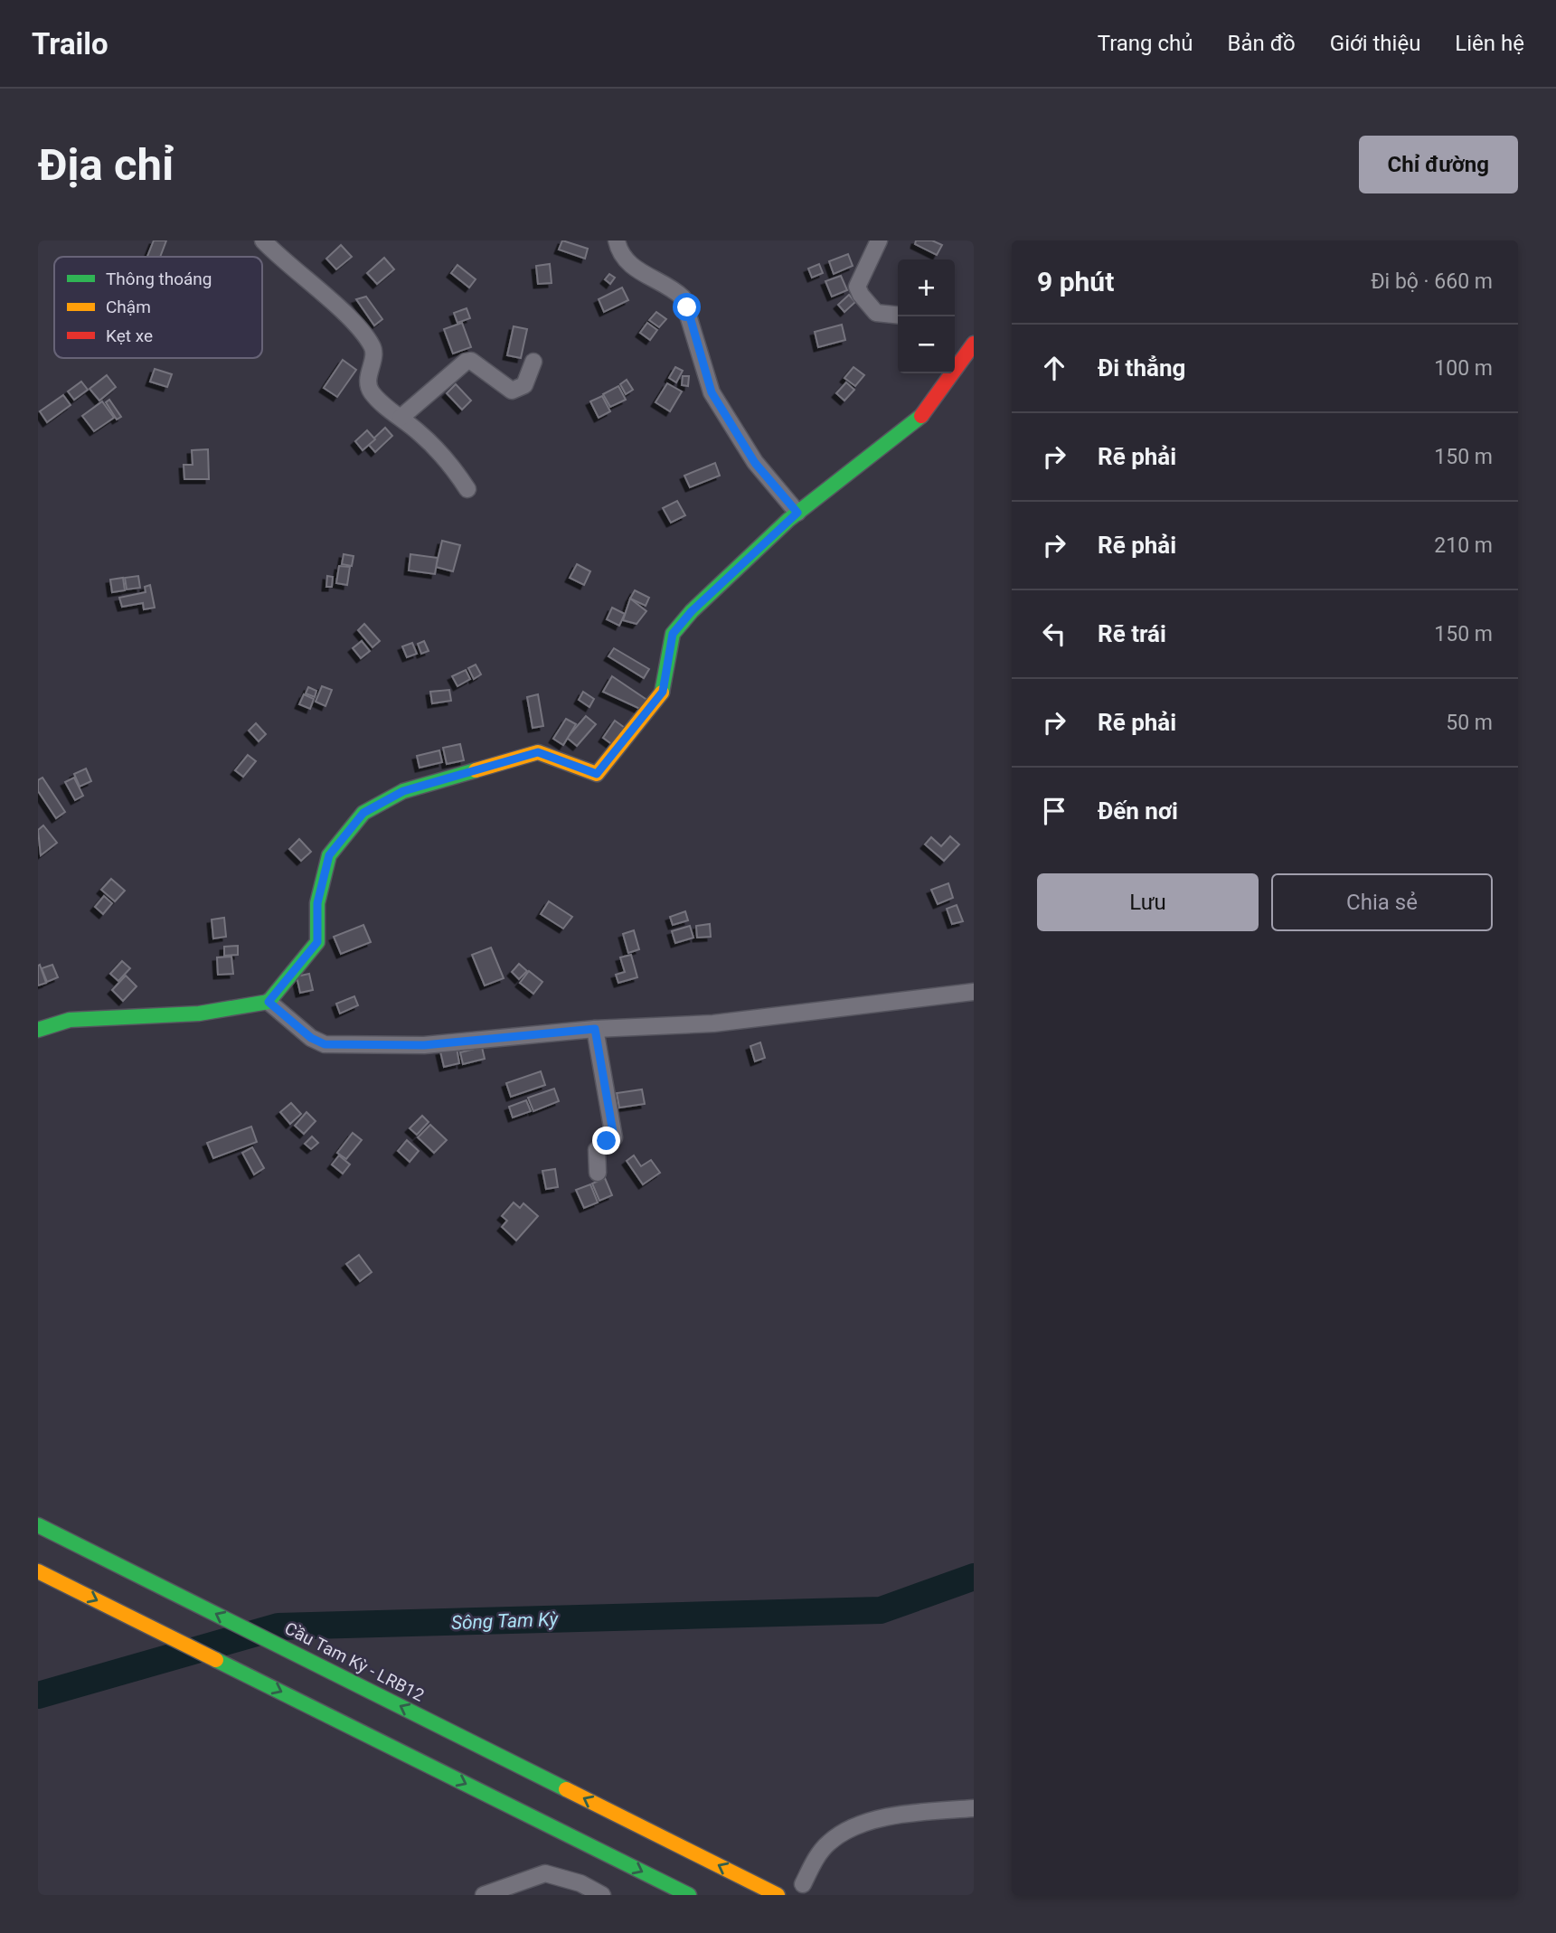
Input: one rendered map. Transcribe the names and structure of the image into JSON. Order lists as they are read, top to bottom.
{
  "streets": {
    "main road": ["Cầu Tam Kỳ - LRB12"]
  },
  "water": ["Sông Tam Kỳ"],
  "legend": ["Thông thoáng", "Chậm", "Kẹt xe"],
  "page": {
    "header": "Trailo",
    "nav": [
      "Trang chủ",
      "Bản đồ",
      "Giới thiệu",
      "Liên hệ"
    ],
    "buttons": [
      "Chỉ đường",
      ["Lưu", "Chia sẻ"]
    ],
    "title": "Địa chỉ",
    "heading": ["9 phút", "Đi bộ · 660 m"],
    "map_buttons": ["+", "−"],
    "list": [
      ["Đi thẳng", "100 m"],
      ["Rẽ phải", "150 m"],
      ["Rẽ phải", "210 m"],
      ["Rẽ trái", "150 m"],
      ["Rẽ phải", "50 m"],
      "Đến nơi"
    ]
  }
}
